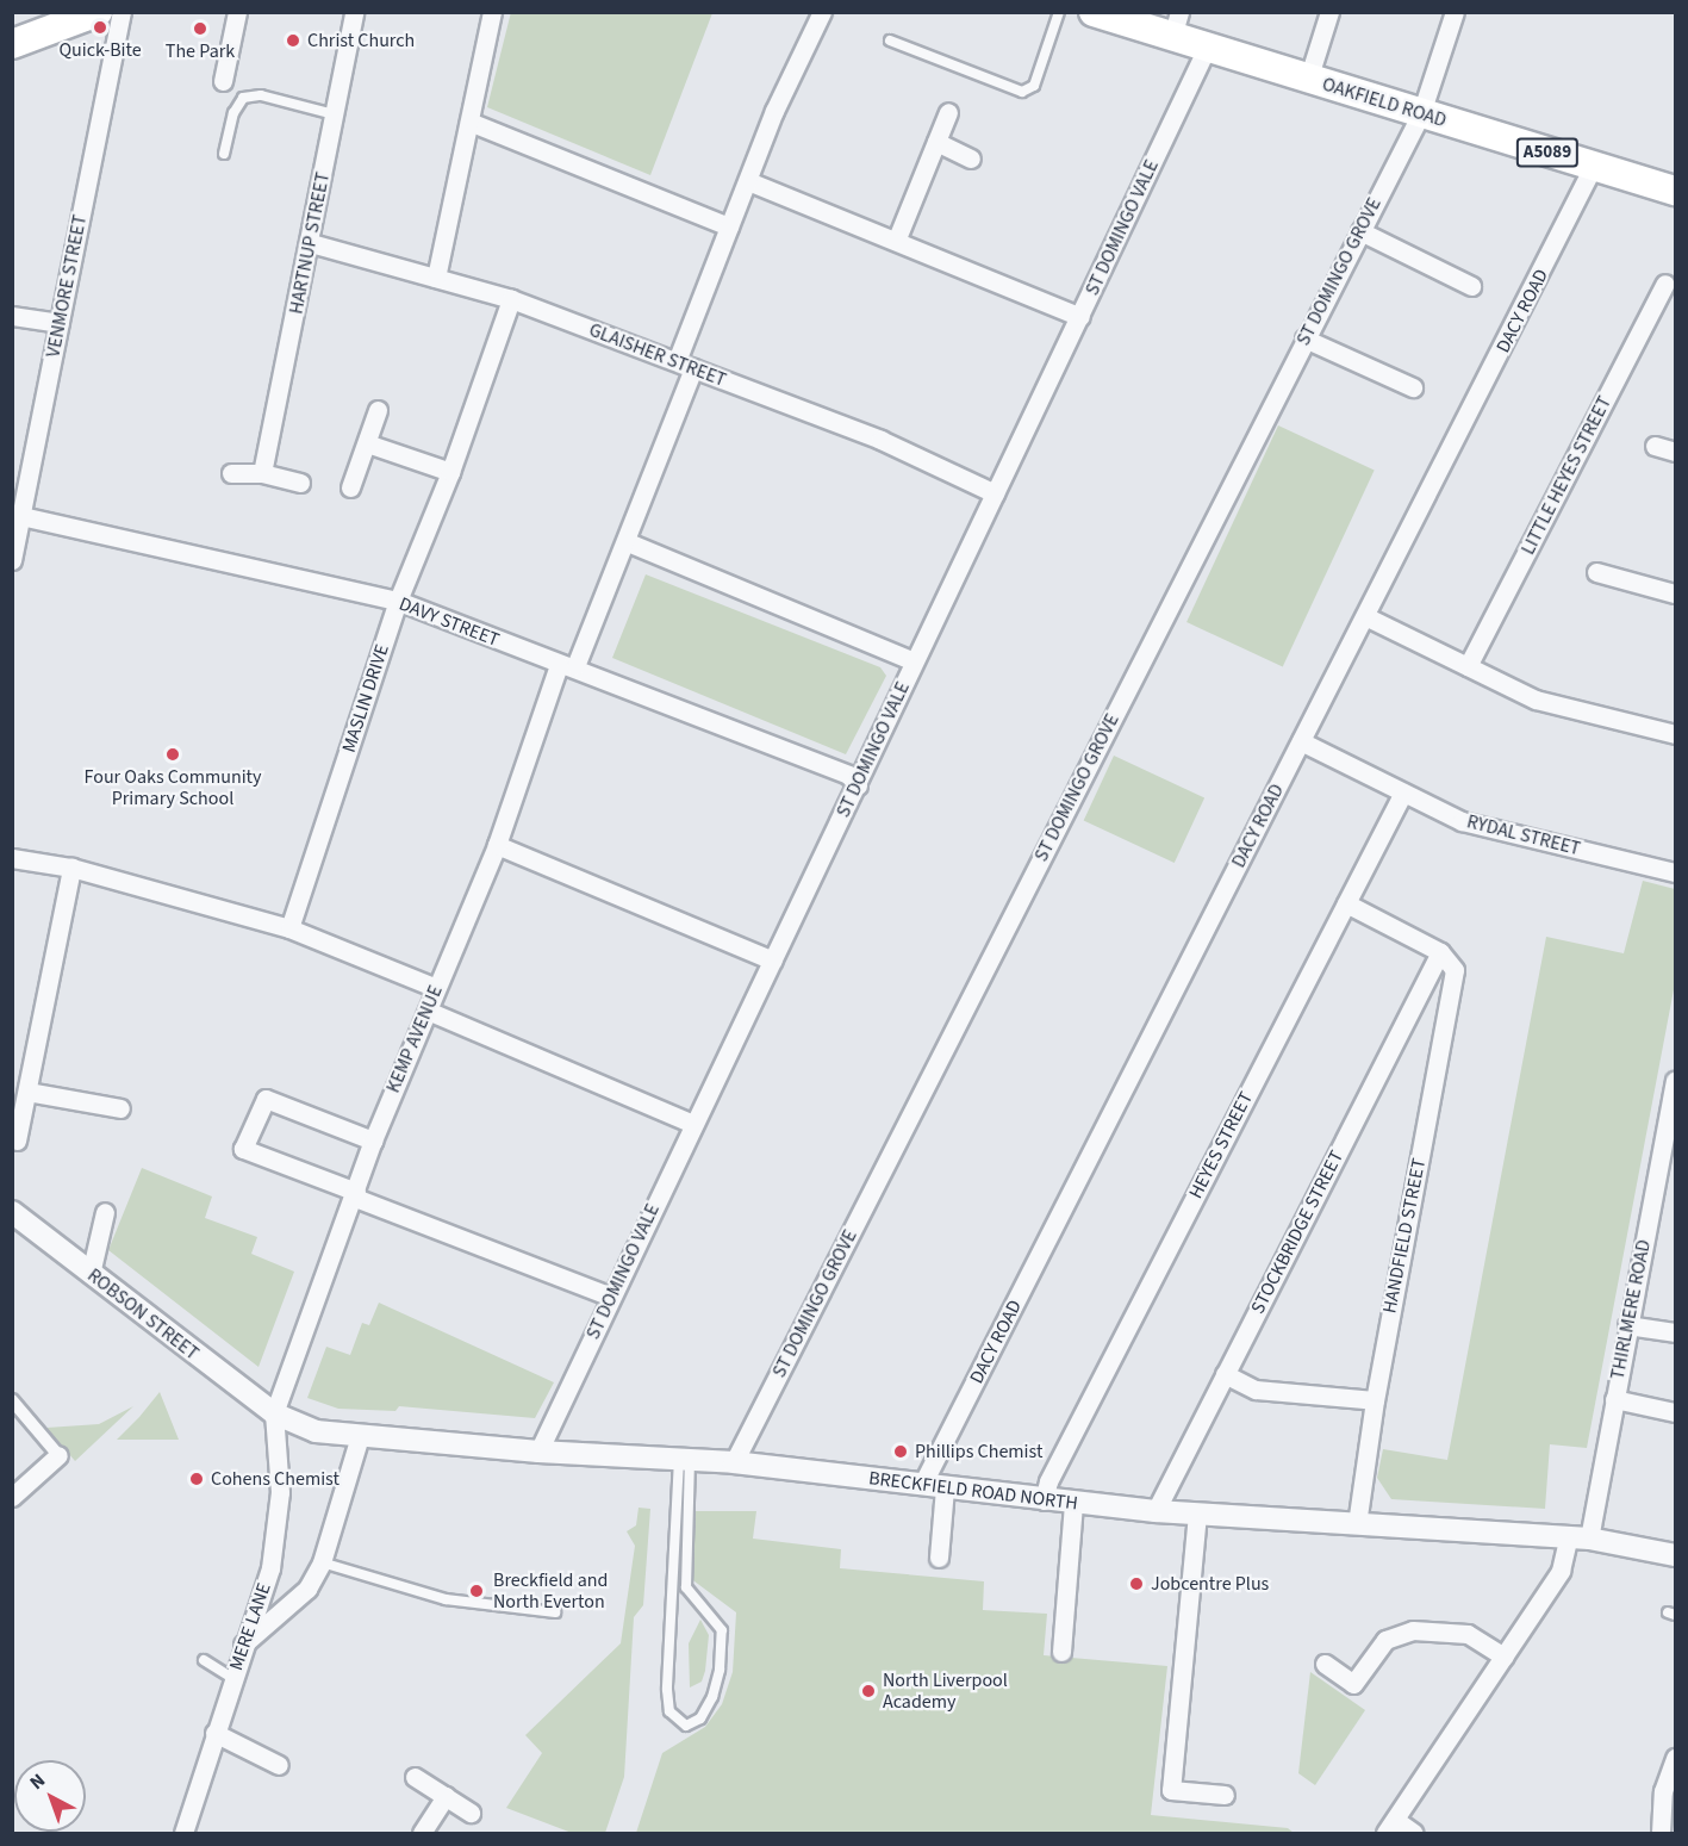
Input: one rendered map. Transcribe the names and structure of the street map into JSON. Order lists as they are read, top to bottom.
{
  "streets": {
    "highway": ["OAKFIELD ROAD", "A5089"],
    "street": [
      "ST DOMINGO VALE",
      "HARTNUP STREET",
      "ST DOMINGO GROVE",
      "VENMORE STREET",
      "DACY ROAD",
      "GLAISHER STREET",
      "LITTLE HEYES STREET",
      "DAVY STREET",
      "MASLIN DRIVE",
      "RYDAL STREET",
      "KEMP AVENUE",
      "HEYES STREET",
      "STOCKBRIDGE STREET",
      "HANDFIELD STREET",
      "THIRLMERE ROAD",
      "ROBSON STREET",
      "BRECKFIELD ROAD NORTH",
      "MERE LANE"
    ]
  },
  "crossings": [
    ["OAKFIELD ROAD", "ST DOMINGO VALE"],
    ["OAKFIELD ROAD", "ST DOMINGO GROVE"],
    ["OAKFIELD ROAD", "DACY ROAD"],
    ["ST DOMINGO VALE", "GLAISHER STREET"],
    ["ST DOMINGO VALE", "DAVY STREET"],
    ["ST DOMINGO VALE", "BRECKFIELD ROAD NORTH"],
    ["HARTNUP STREET", "GLAISHER STREET"],
    ["ST DOMINGO GROVE", "BRECKFIELD ROAD NORTH"],
    ["VENMORE STREET", "DAVY STREET"],
    ["DACY ROAD", "RYDAL STREET"],
    ["DACY ROAD", "BRECKFIELD ROAD NORTH"],
    ["GLAISHER STREET", "MASLIN DRIVE"],
    ["GLAISHER STREET", "KEMP AVENUE"],
    ["DAVY STREET", "MASLIN DRIVE"],
    ["DAVY STREET", "KEMP AVENUE"],
    ["RYDAL STREET", "HEYES STREET"],
    ["KEMP AVENUE", "ROBSON STREET"],
    ["KEMP AVENUE", "BRECKFIELD ROAD NORTH"],
    ["KEMP AVENUE", "MERE LANE"],
    ["HEYES STREET", "BRECKFIELD ROAD NORTH"],
    ["STOCKBRIDGE STREET", "HANDFIELD STREET"],
    ["STOCKBRIDGE STREET", "BRECKFIELD ROAD NORTH"],
    ["HANDFIELD STREET", "BRECKFIELD ROAD NORTH"],
    ["THIRLMERE ROAD", "BRECKFIELD ROAD NORTH"],
    ["ROBSON STREET", "BRECKFIELD ROAD NORTH"],
    ["ROBSON STREET", "MERE LANE"],
    ["BRECKFIELD ROAD NORTH", "MERE LANE"]
  ],
  "places": [
    "Quick-Bite",
    "The Park",
    "Christ Church",
    "Four Oaks Community Primary School",
    "Phillips Chemist",
    "Cohens Chemist",
    "Jobcentre Plus",
    "Breckfield and North Everton",
    "North Liverpool Academy"
  ],
  "north": "top left"
}
